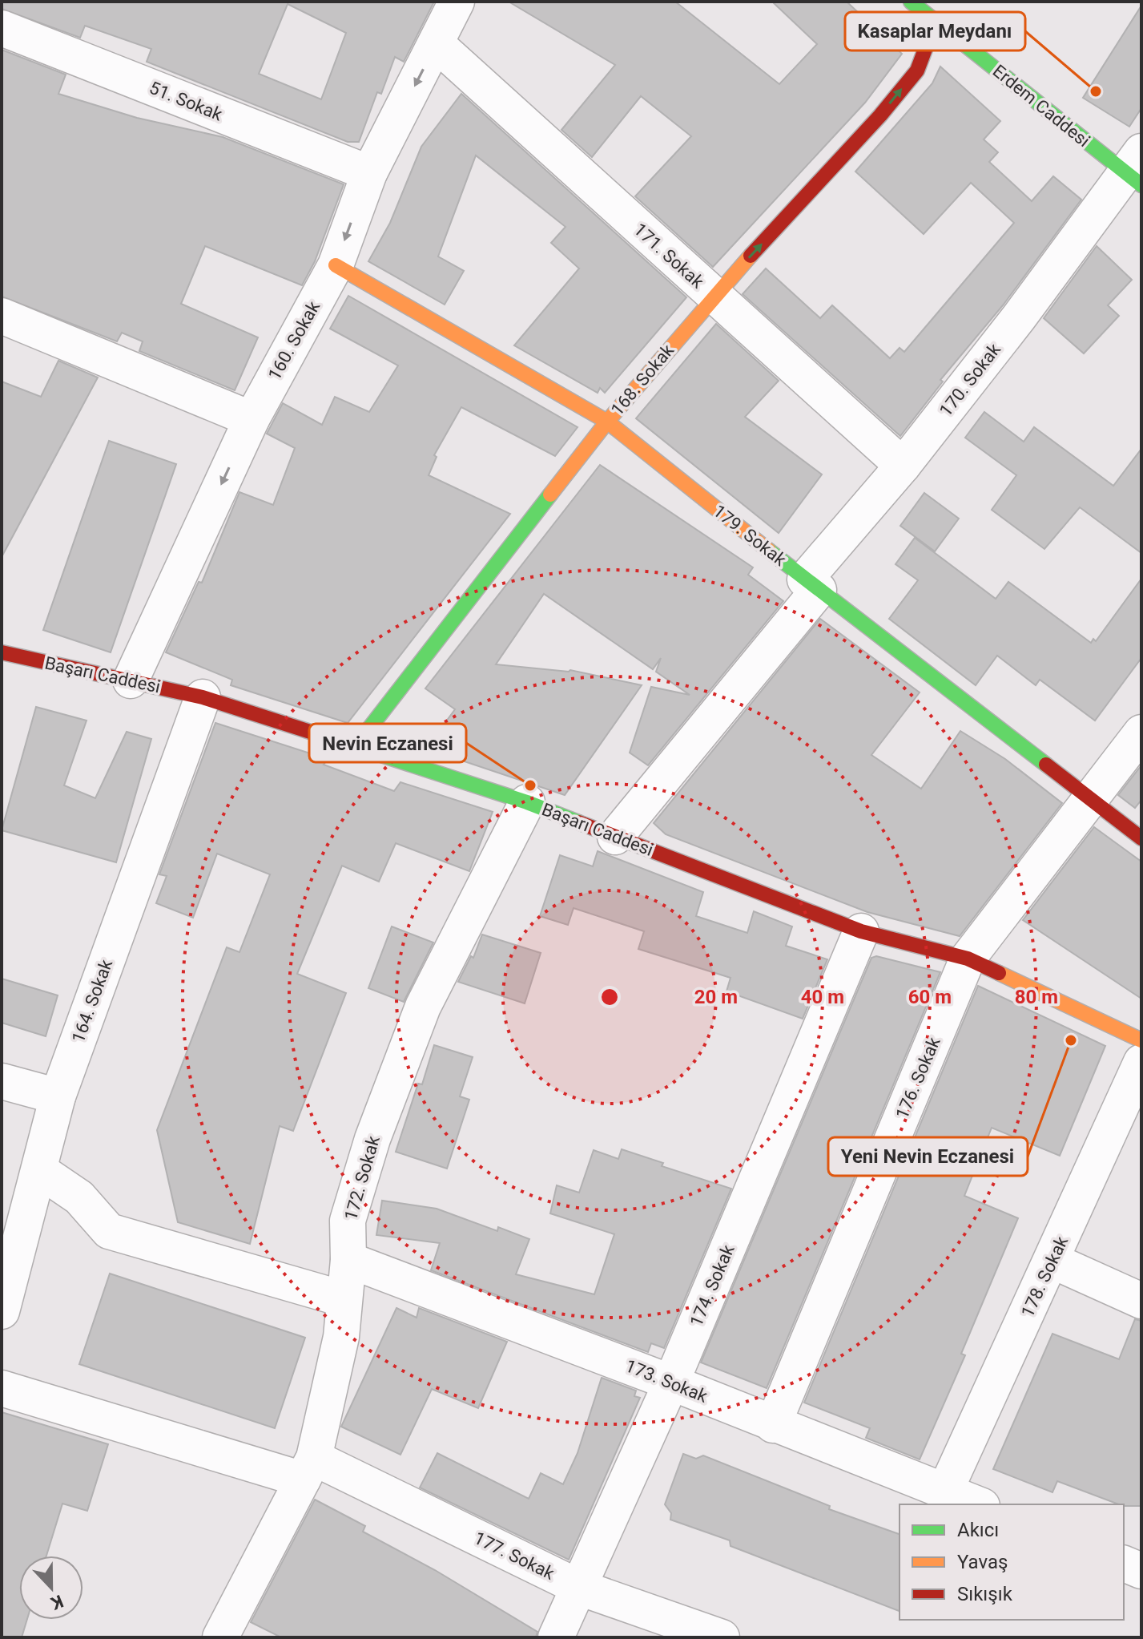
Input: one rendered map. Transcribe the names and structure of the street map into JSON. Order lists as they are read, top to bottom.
{
  "streets": {
    "street": [
      "51. Sokak",
      "Erdem Caddesi",
      "171. Sokak",
      "160. Sokak",
      "168. Sokak",
      "170. Sokak",
      "179. Sokak",
      "Başarı Caddesi",
      "164. Sokak",
      "176. Sokak",
      "172. Sokak",
      "178. Sokak",
      "174. Sokak",
      "173. Sokak",
      "177. Sokak"
    ]
  },
  "crossings": [
    ["51. Sokak", "160. Sokak"],
    ["Erdem Caddesi", "168. Sokak"],
    ["Erdem Caddesi", "170. Sokak"],
    ["171. Sokak", "160. Sokak"],
    ["171. Sokak", "168. Sokak"],
    ["171. Sokak", "170. Sokak"],
    ["160. Sokak", "179. Sokak"],
    ["160. Sokak", "Başarı Caddesi"],
    ["168. Sokak", "179. Sokak"],
    ["168. Sokak", "Başarı Caddesi"],
    ["170. Sokak", "179. Sokak"],
    ["170. Sokak", "Başarı Caddesi"],
    ["179. Sokak", "176. Sokak"],
    ["Başarı Caddesi", "164. Sokak"],
    ["Başarı Caddesi", "176. Sokak"],
    ["Başarı Caddesi", "172. Sokak"],
    ["Başarı Caddesi", "174. Sokak"],
    ["176. Sokak", "173. Sokak"],
    ["172. Sokak", "173. Sokak"],
    ["172. Sokak", "177. Sokak"],
    ["178. Sokak", "173. Sokak"],
    ["174. Sokak", "173. Sokak"],
    ["174. Sokak", "177. Sokak"]
  ],
  "one_way": ["160. Sokak", "168. Sokak"],
  "places": ["Kasaplar Meydanı", "Nevin Eczanesi", "Yeni Nevin Eczanesi"],
  "legend": ["Akıcı", "Yavaş", "Sıkışık"],
  "north": "bottom",
  "rings": [
    "20 m",
    "40 m",
    "60 m",
    "80 m"
  ]
}
